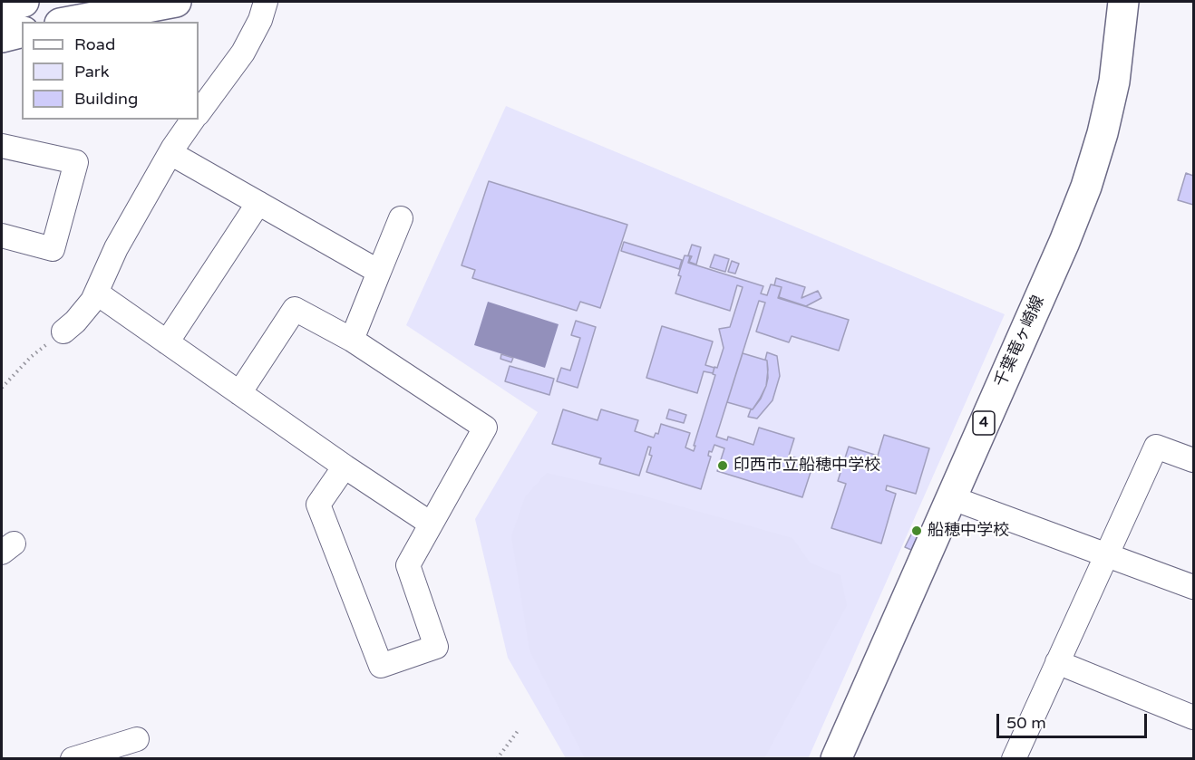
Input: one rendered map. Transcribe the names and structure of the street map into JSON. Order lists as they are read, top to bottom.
{
  "streets": {
    "main road": ["千葉竜ヶ崎線", "4"]
  },
  "places": ["印西市立船穂中学校", "船穂中学校"],
  "legend": ["Road", "Park", "Building"],
  "scale_bar": "50 m"
}
